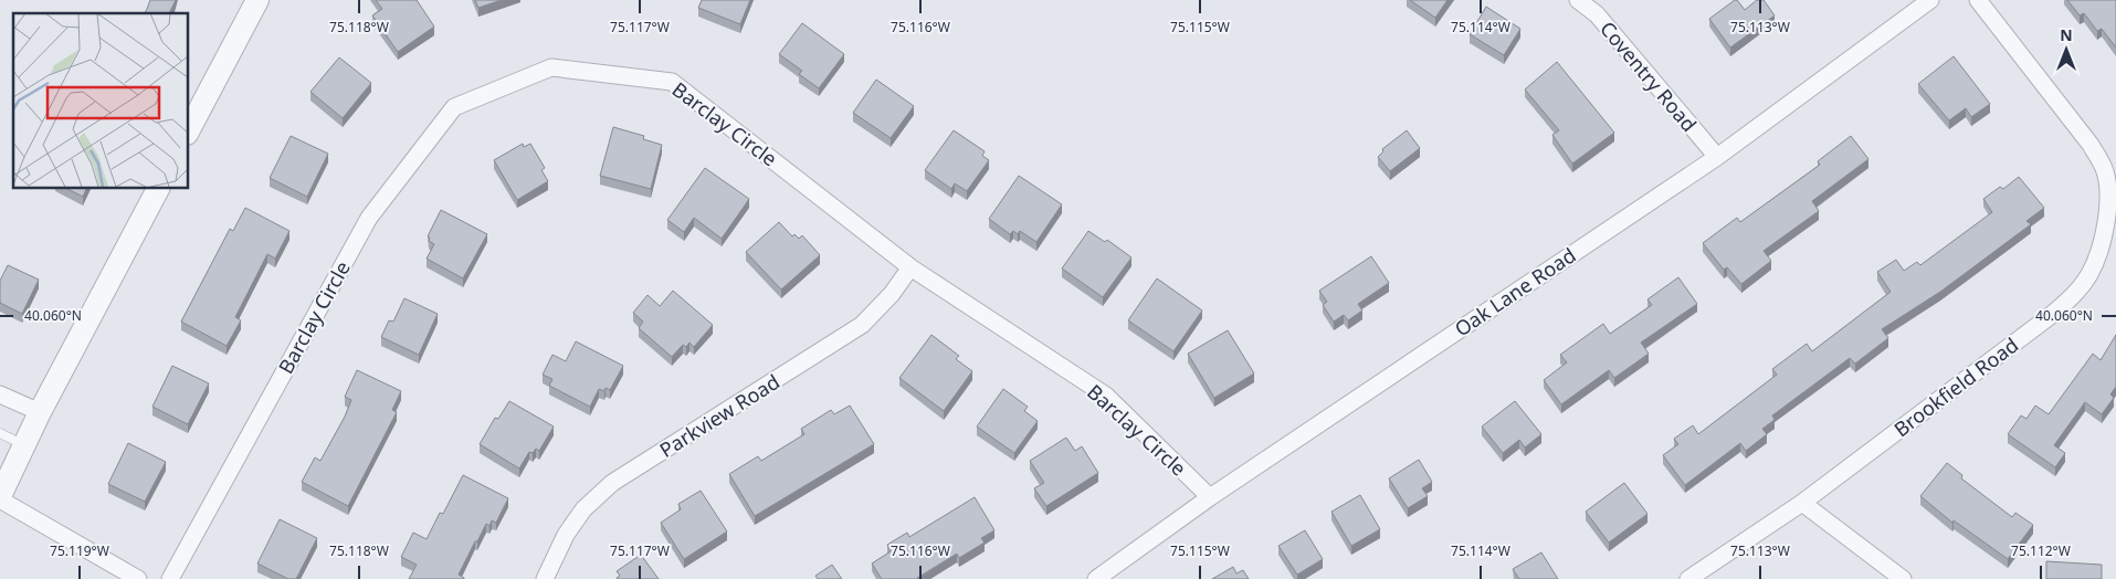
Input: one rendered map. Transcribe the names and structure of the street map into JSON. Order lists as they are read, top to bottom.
{
  "streets": {
    "street": [
      "Coventry Road",
      "Barclay Circle",
      "Oak Lane Road",
      "Brookfield Road",
      "Parkview Road"
    ]
  },
  "crossings": [
    ["Coventry Road", "Oak Lane Road"],
    ["Barclay Circle", "Oak Lane Road"],
    ["Barclay Circle", "Parkview Road"]
  ],
  "north": "top",
  "coordinates": [
    "75.118°W",
    "75.117°W",
    "75.116°W",
    "75.115°W",
    "75.114°W",
    "75.113°W",
    "40.060°N",
    "75.119°W",
    "75.112°W"
  ]
}
